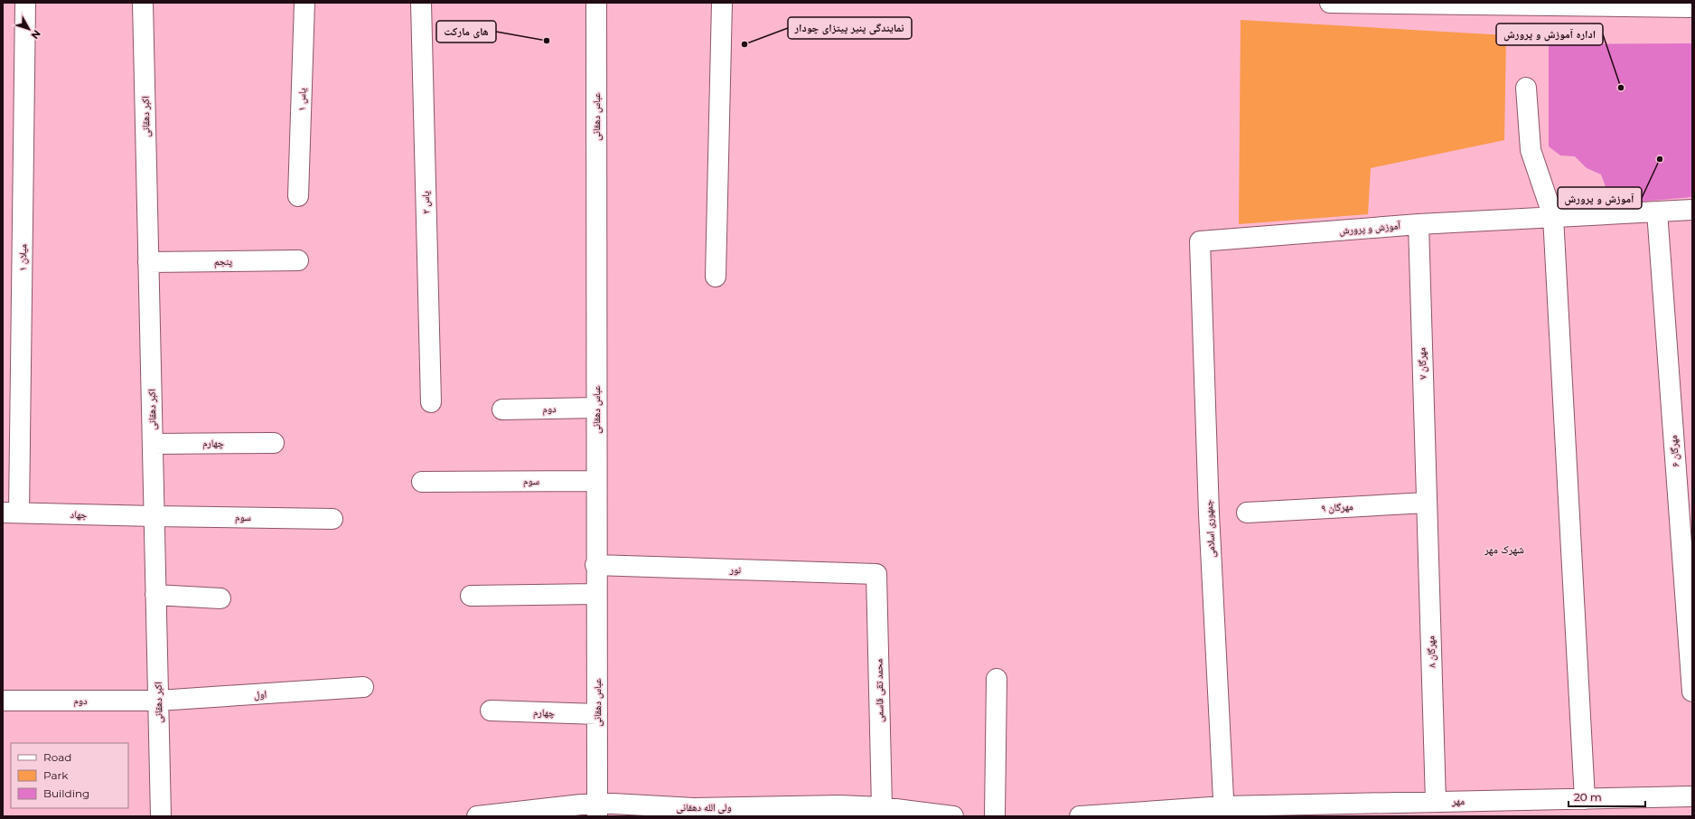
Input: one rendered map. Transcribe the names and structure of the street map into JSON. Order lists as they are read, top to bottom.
{
  "streets": {
    "street": [
      "یاس ۱",
      "اکبر دهقانی",
      "عباس دهقانی",
      "یاس ۲",
      "آموزش و پرورش",
      "میلان ۱",
      "پنجم",
      "مهرگان ۷",
      "دوم",
      "چهارم",
      "مهرگان ۶",
      "سوم",
      "مهرگان ۹",
      "جهاد",
      "جمهوری اسلامی",
      "نور",
      "مهرگان ۸",
      "محمد تقی قاسمی",
      "اول",
      "مهر",
      "ولی الله دهقانی"
    ]
  },
  "crossings": [
    ["اکبر دهقانی", "پنجم"],
    ["اکبر دهقانی", "دوم"],
    ["اکبر دهقانی", "چهارم"],
    ["اکبر دهقانی", "سوم"],
    ["اکبر دهقانی", "جهاد"],
    ["اکبر دهقانی", "اول"],
    ["عباس دهقانی", "دوم"],
    ["عباس دهقانی", "چهارم"],
    ["عباس دهقانی", "سوم"],
    ["عباس دهقانی", "نور"],
    ["عباس دهقانی", "ولی الله دهقانی"],
    ["آموزش و پرورش", "مهرگان ۷"],
    ["آموزش و پرورش", "مهرگان ۶"],
    ["آموزش و پرورش", "جمهوری اسلامی"],
    ["میلان ۱", "جهاد"],
    ["مهرگان ۷", "مهرگان ۹"],
    ["مهرگان ۷", "مهرگان ۸"],
    ["دوم", "اول"],
    ["سوم", "جهاد"],
    ["مهرگان ۹", "مهرگان ۸"],
    ["جمهوری اسلامی", "مهر"],
    ["نور", "محمد تقی قاسمی"],
    ["مهرگان ۸", "مهر"],
    ["محمد تقی قاسمی", "ولی الله دهقانی"]
  ],
  "districts": ["شهرک مهر"],
  "places": [
    "های مارکت",
    "نمایندگی پنیر پیتزای چودار",
    "اداره آموزش و پرورش",
    "آموزش و پرورش"
  ],
  "legend": ["Road", "Park", "Building"],
  "scale_bar": "20 m",
  "north": "bottom right"
}
